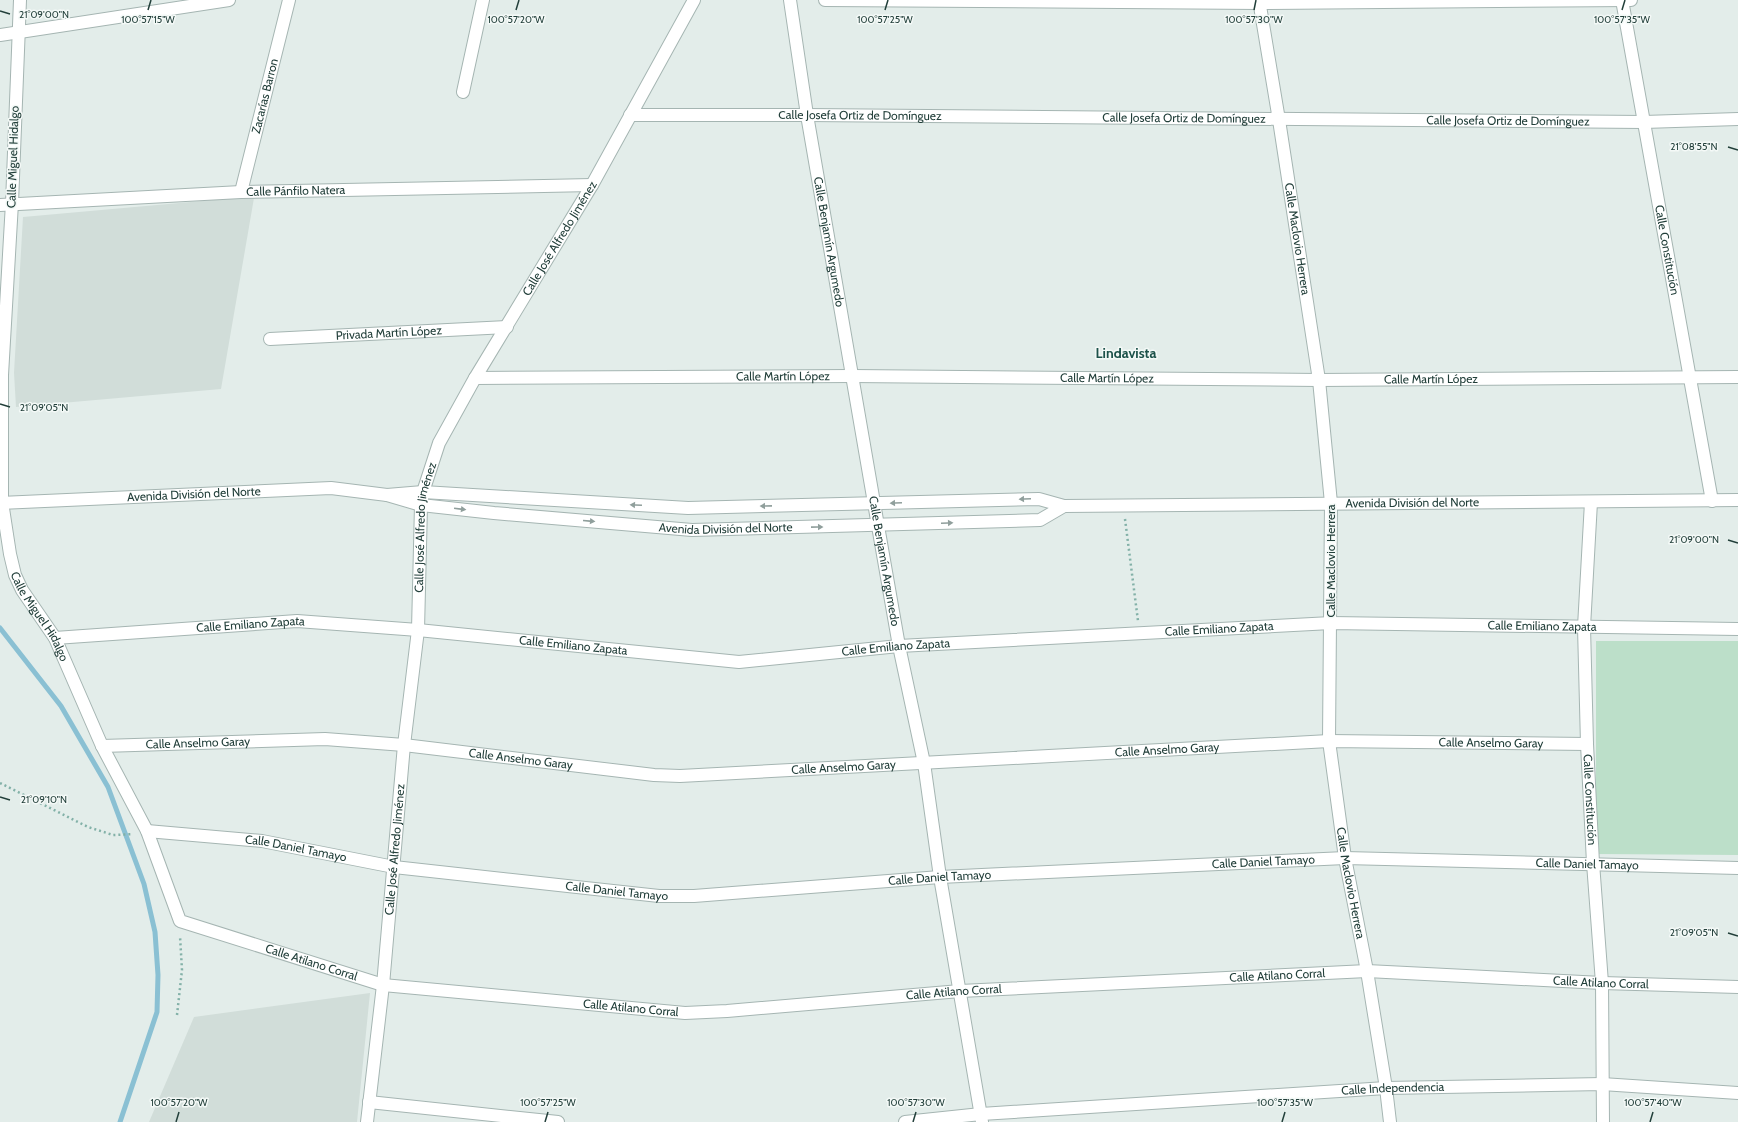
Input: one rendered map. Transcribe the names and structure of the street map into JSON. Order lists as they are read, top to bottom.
{
  "streets": {
    "street": [
      "Zacarías Barron",
      "Calle Josefa Ortiz de Domínguez",
      "Calle Miguel Hidalgo",
      "Calle Pánfilo Natera",
      "Calle José Alfredo Jiménez",
      "Calle Maclovio Herrera",
      "Calle Benjamín Argumedo",
      "Calle Constitución",
      "Privada Martín López",
      "Calle Martín López",
      "Avenida División del Norte",
      "Calle Emiliano Zapata",
      "Calle Anselmo Garay",
      "Calle Daniel Tamayo",
      "Calle Atilano Corral",
      "Calle Independencia"
    ]
  },
  "crossings": [
    ["Zacarías Barron", "Calle Pánfilo Natera"],
    ["Calle Josefa Ortiz de Domínguez", "Calle José Alfredo Jiménez"],
    ["Calle Josefa Ortiz de Domínguez", "Calle Maclovio Herrera"],
    ["Calle Josefa Ortiz de Domínguez", "Calle Benjamín Argumedo"],
    ["Calle Josefa Ortiz de Domínguez", "Calle Constitución"],
    ["Calle Miguel Hidalgo", "Calle Pánfilo Natera"],
    ["Calle Miguel Hidalgo", "Avenida División del Norte"],
    ["Calle Miguel Hidalgo", "Calle Emiliano Zapata"],
    ["Calle Miguel Hidalgo", "Calle Anselmo Garay"],
    ["Calle Miguel Hidalgo", "Calle Daniel Tamayo"],
    ["Calle Miguel Hidalgo", "Calle Atilano Corral"],
    ["Calle Pánfilo Natera", "Calle José Alfredo Jiménez"],
    ["Calle José Alfredo Jiménez", "Privada Martín López"],
    ["Calle José Alfredo Jiménez", "Calle Martín López"],
    ["Calle José Alfredo Jiménez", "Avenida División del Norte"],
    ["Calle José Alfredo Jiménez", "Calle Emiliano Zapata"],
    ["Calle José Alfredo Jiménez", "Calle Anselmo Garay"],
    ["Calle José Alfredo Jiménez", "Calle Daniel Tamayo"],
    ["Calle José Alfredo Jiménez", "Calle Atilano Corral"],
    ["Calle Maclovio Herrera", "Calle Martín López"],
    ["Calle Maclovio Herrera", "Avenida División del Norte"],
    ["Calle Maclovio Herrera", "Calle Emiliano Zapata"],
    ["Calle Maclovio Herrera", "Calle Anselmo Garay"],
    ["Calle Maclovio Herrera", "Calle Daniel Tamayo"],
    ["Calle Maclovio Herrera", "Calle Atilano Corral"],
    ["Calle Maclovio Herrera", "Calle Independencia"],
    ["Calle Benjamín Argumedo", "Calle Martín López"],
    ["Calle Benjamín Argumedo", "Avenida División del Norte"],
    ["Calle Benjamín Argumedo", "Calle Emiliano Zapata"],
    ["Calle Benjamín Argumedo", "Calle Anselmo Garay"],
    ["Calle Benjamín Argumedo", "Calle Daniel Tamayo"],
    ["Calle Benjamín Argumedo", "Calle Atilano Corral"],
    ["Calle Benjamín Argumedo", "Calle Independencia"],
    ["Calle Constitución", "Calle Martín López"],
    ["Calle Constitución", "Avenida División del Norte"],
    ["Calle Constitución", "Calle Emiliano Zapata"],
    ["Calle Constitución", "Calle Anselmo Garay"],
    ["Calle Constitución", "Calle Daniel Tamayo"],
    ["Calle Constitución", "Calle Atilano Corral"],
    ["Calle Constitución", "Calle Independencia"]
  ],
  "districts": ["Lindavista"],
  "coordinates": [
    "21°09'00\"N",
    "100°57'15\"W",
    "100°57'20\"W",
    "100°57'25\"W",
    "100°57'30\"W",
    "100°57'35\"W",
    "21°08'55\"N",
    "21°09'05\"N",
    "21°09'10\"N",
    "100°57'40\"W"
  ]
}
